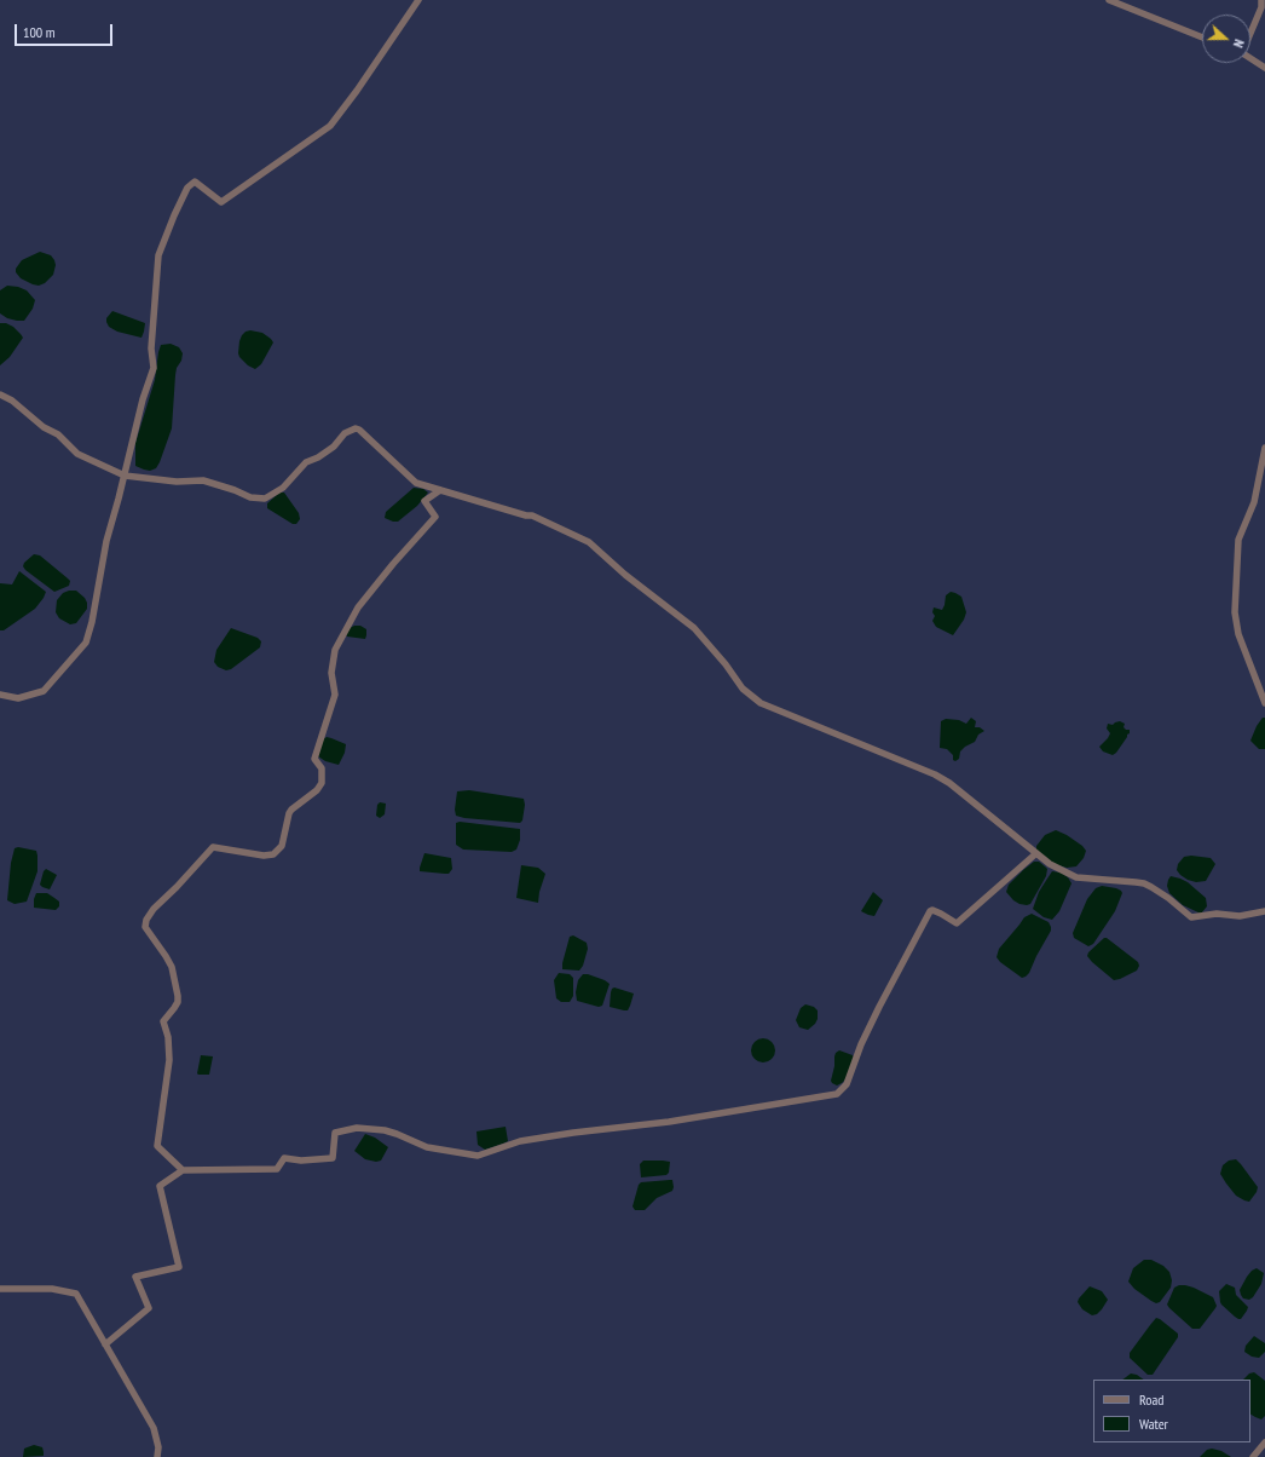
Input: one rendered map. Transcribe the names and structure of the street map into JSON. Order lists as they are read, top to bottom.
{
  "legend": ["Road", "Water"],
  "scale_bar": "100 m",
  "north": "right"
}
